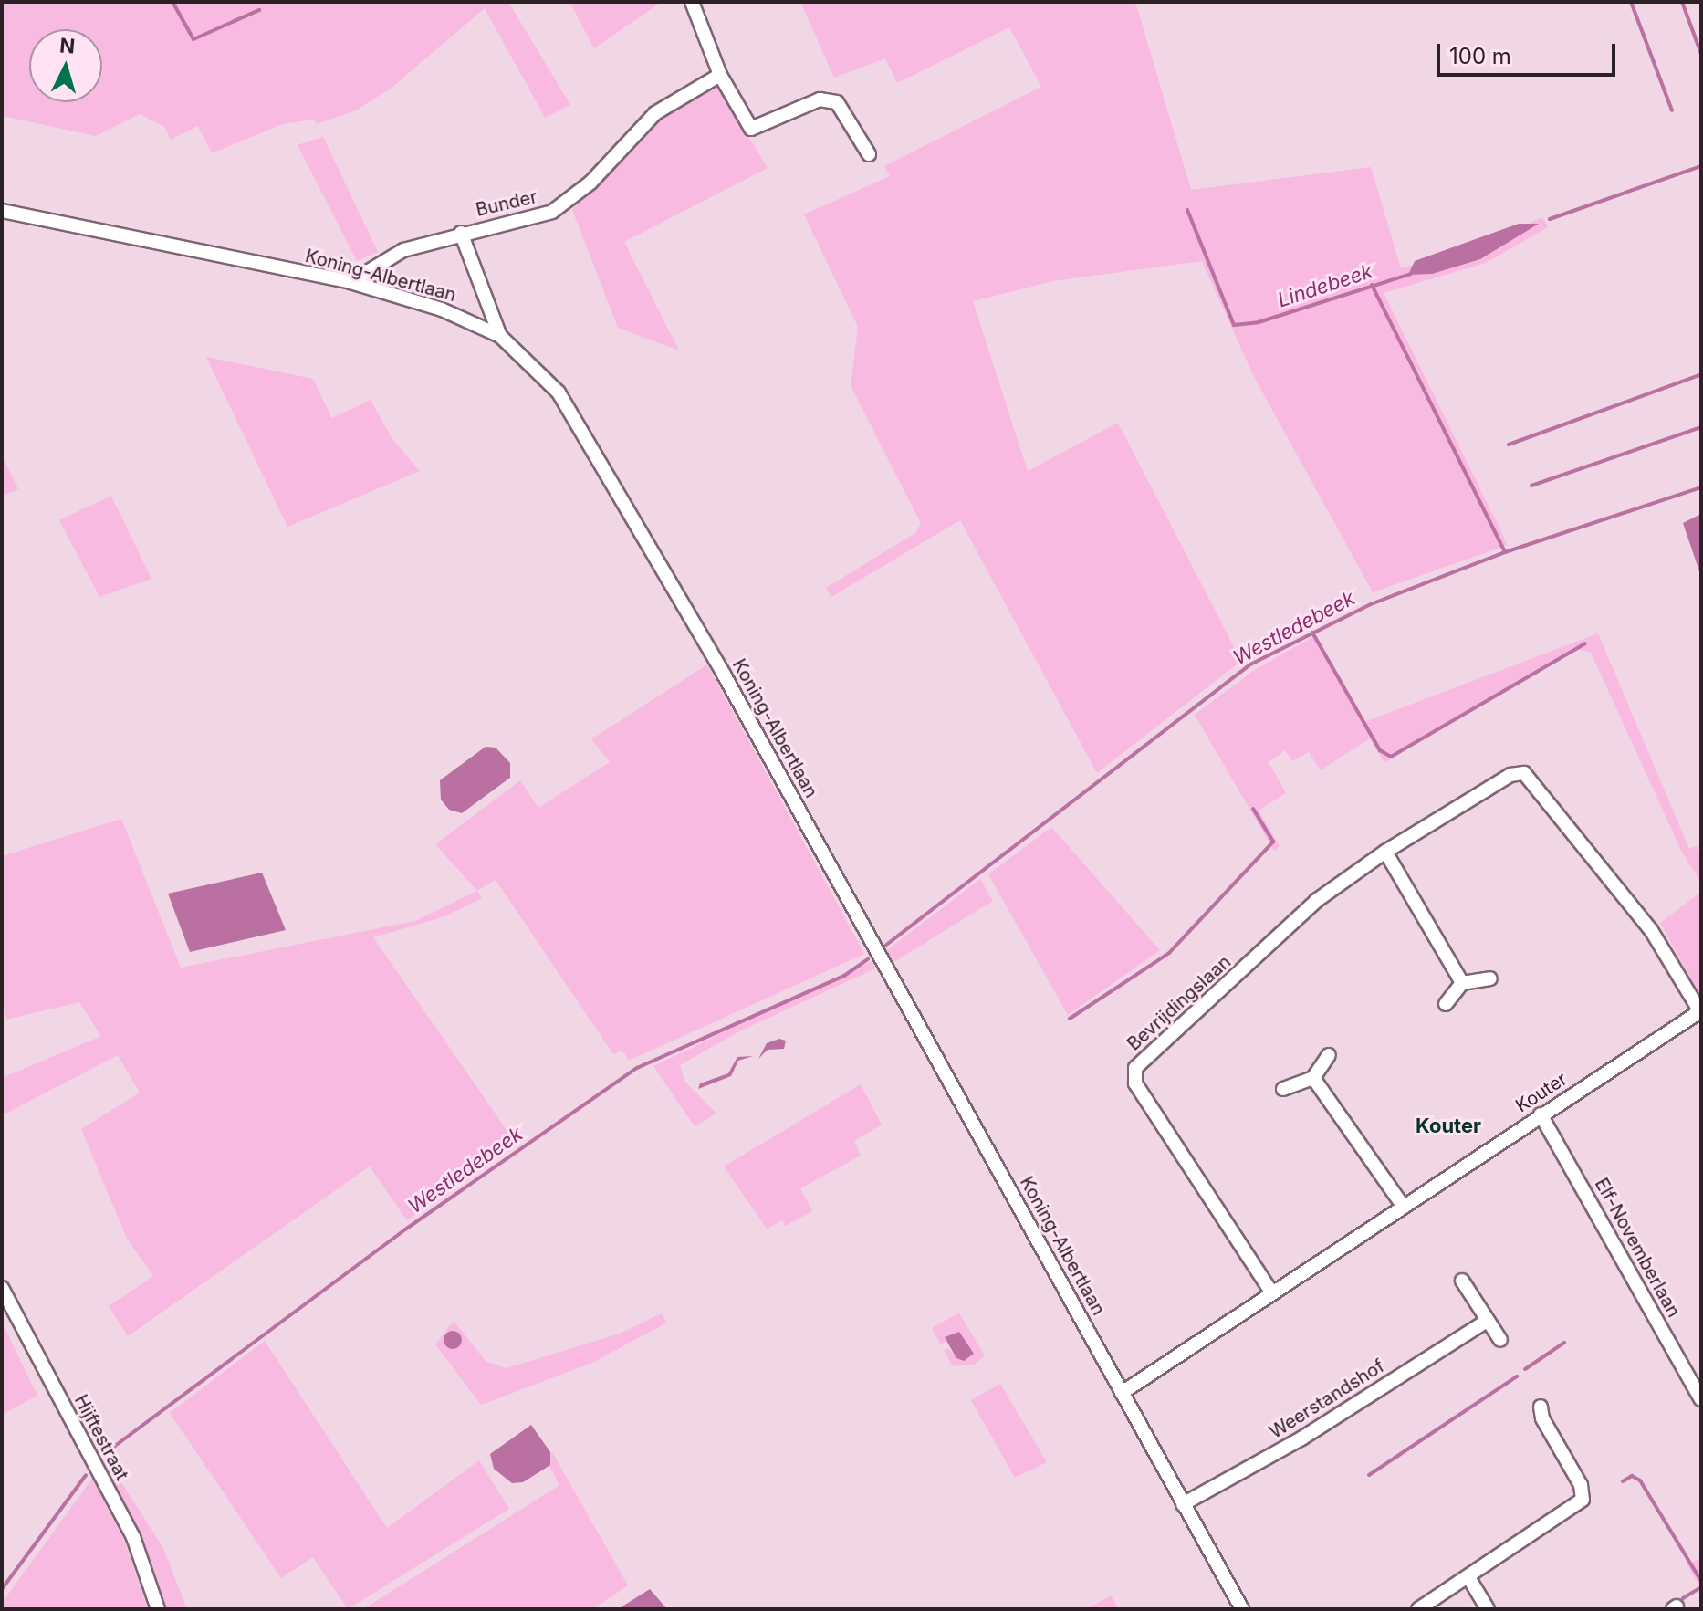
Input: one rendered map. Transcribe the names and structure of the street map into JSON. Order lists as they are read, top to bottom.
{
  "streets": {
    "street": [
      "Bunder",
      "Koning-Albertlaan",
      "Bevrijdingslaan",
      "Kouter",
      "Elf-Novemberlaan",
      "Weerstandshof",
      "Hijftestraat"
    ]
  },
  "crossings": [
    ["Bunder", "Koning-Albertlaan"],
    ["Koning-Albertlaan", "Kouter"],
    ["Koning-Albertlaan", "Weerstandshof"],
    ["Bevrijdingslaan", "Kouter"],
    ["Kouter", "Elf-Novemberlaan"]
  ],
  "districts": ["Kouter"],
  "water": ["Lindebeek", "Westledebeek"],
  "scale_bar": "100 m",
  "north": "top"
}
